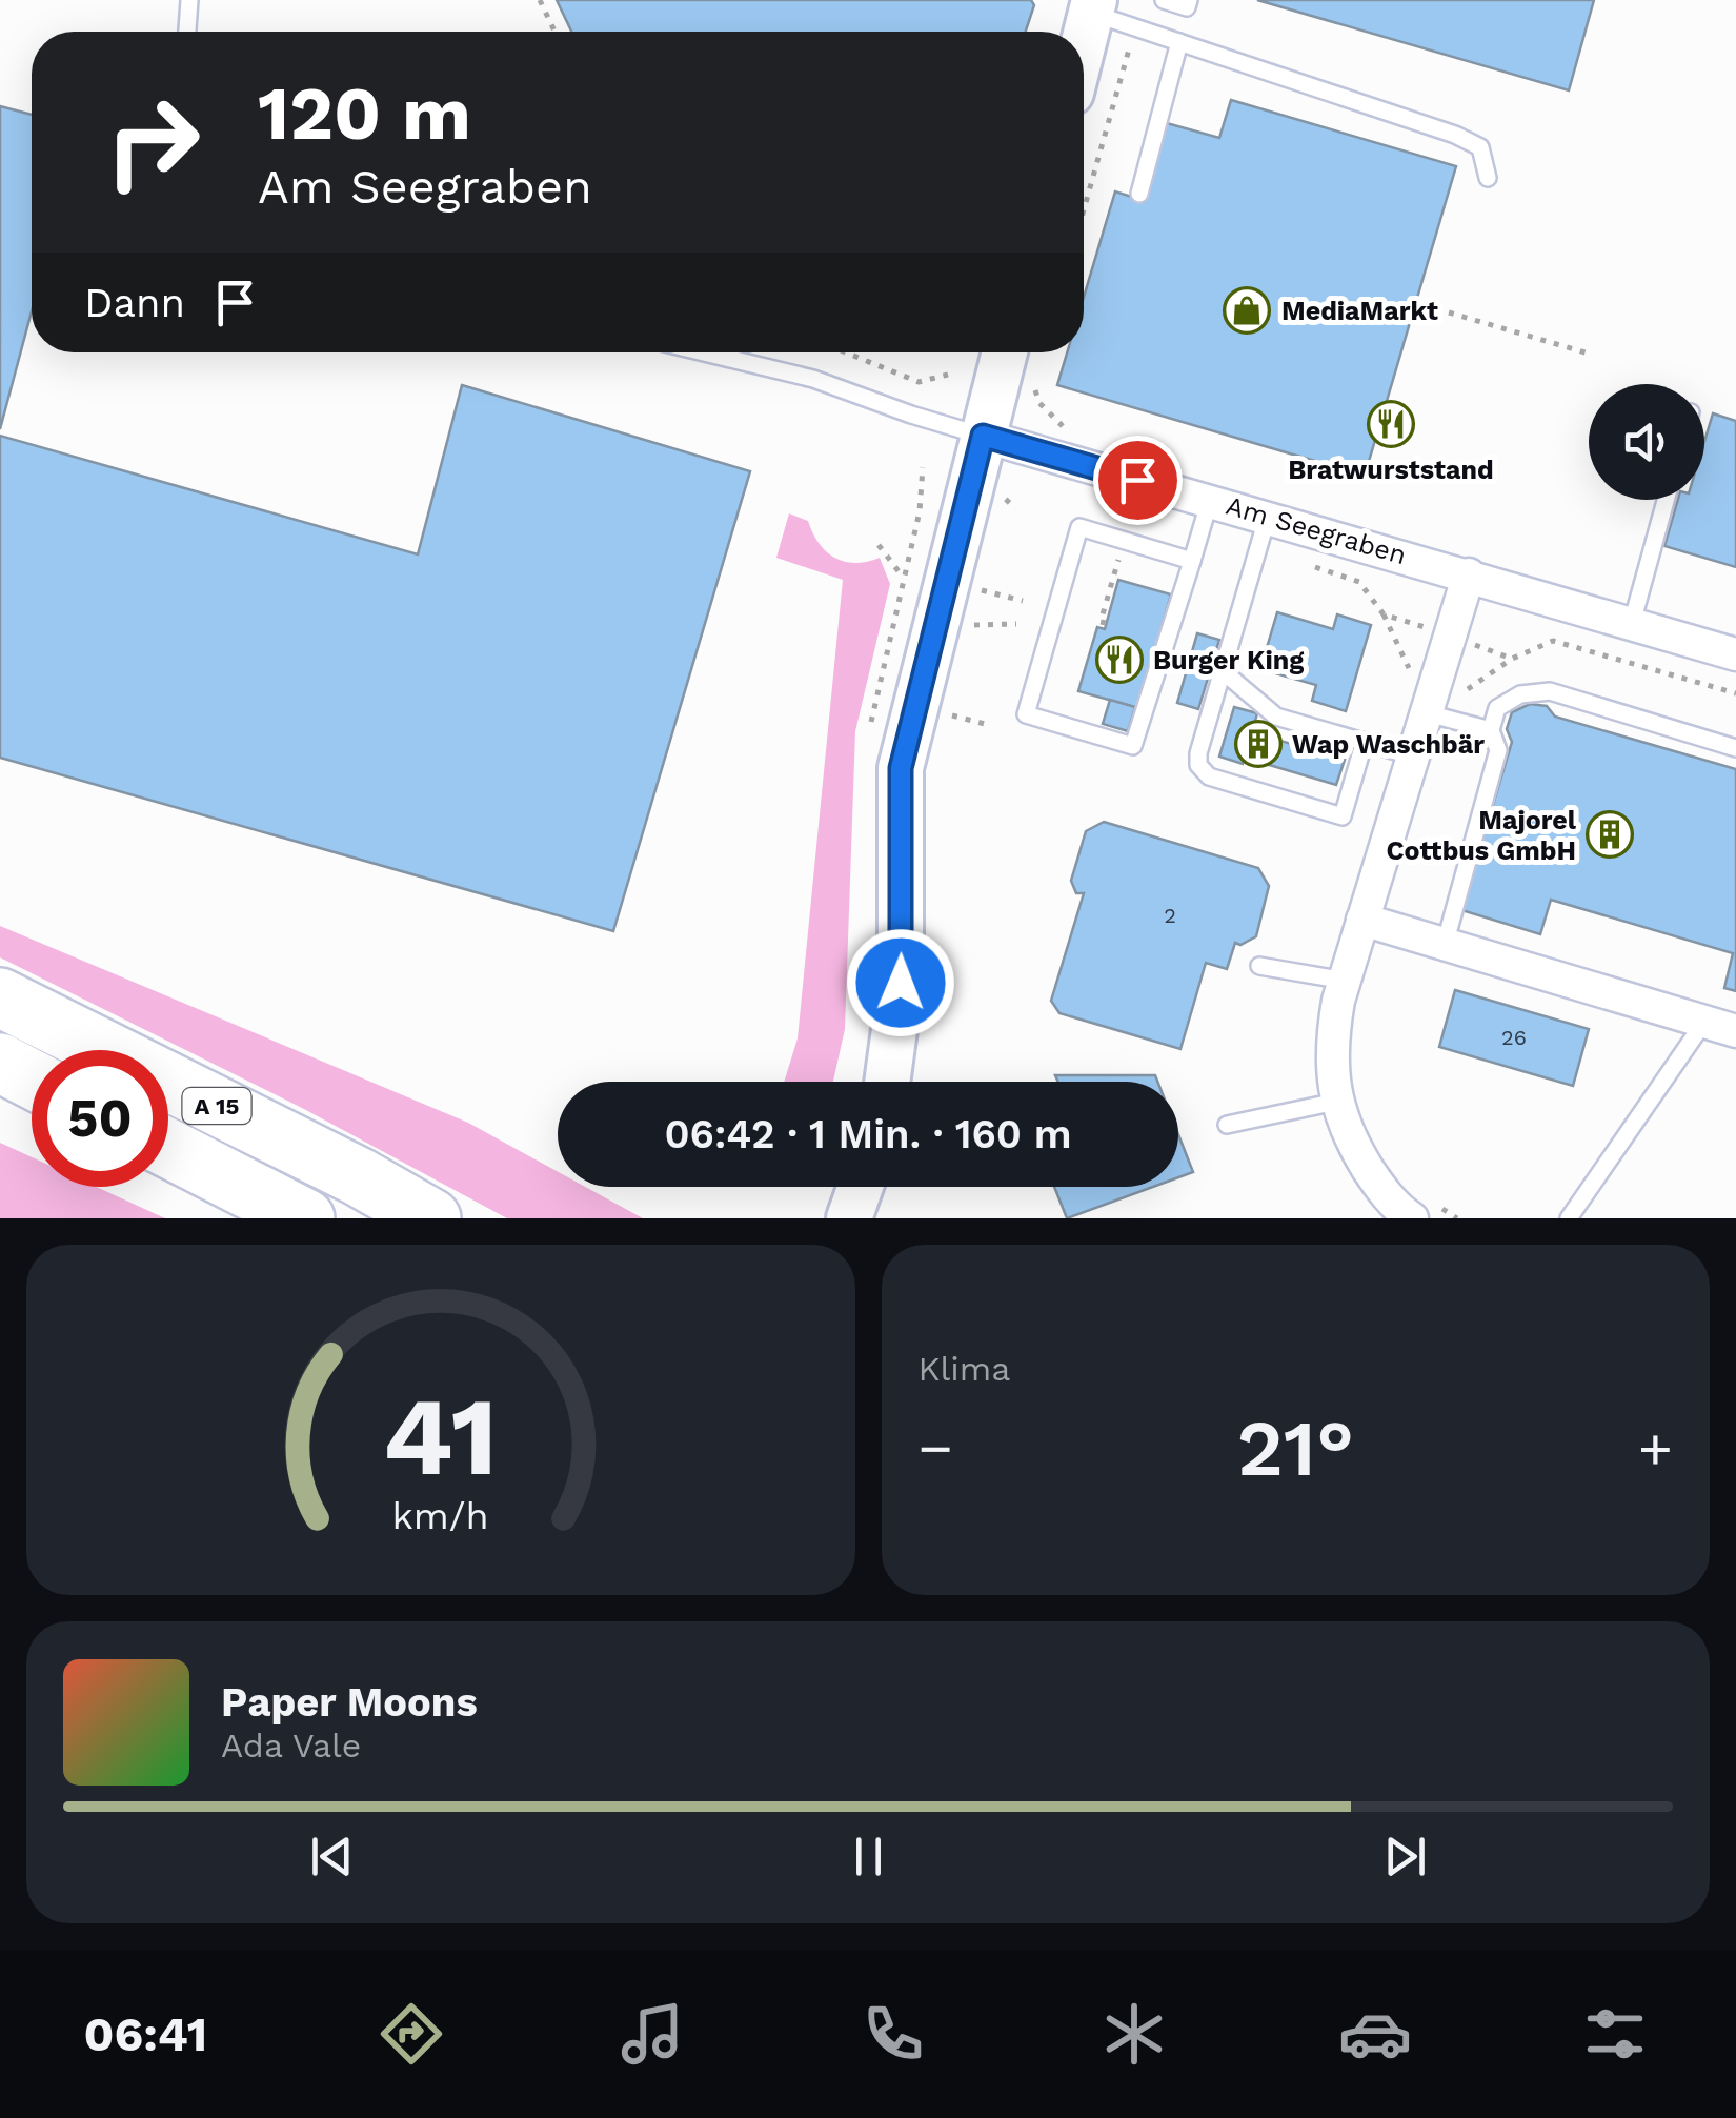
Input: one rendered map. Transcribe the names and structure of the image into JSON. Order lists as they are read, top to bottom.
{
  "streets": {
    "highway": ["A 15"],
    "street": ["Am Seegraben"]
  },
  "places": {
    "shop": ["MediaMarkt"],
    "restaurant": ["Bratwurststand", "Burger King"],
    "building": ["Wap Waschbär", "Majorel Cottbus GmbH"]
  },
  "house_numbers": ["2", "26"],
  "page": {
    "turn": ["120 m", "Am Seegraben"],
    "then": "Dann",
    "limit": "50",
    "trip": "06:42 · 1 Min. · 160 m",
    "tile": "Klima",
    "heat": ["−", "21°", "+"],
    "song": ["Paper Moons", "Ada Vale"],
    "tabs": "06:41",
    "gauge": ["41", "km/h"]
  }
}
